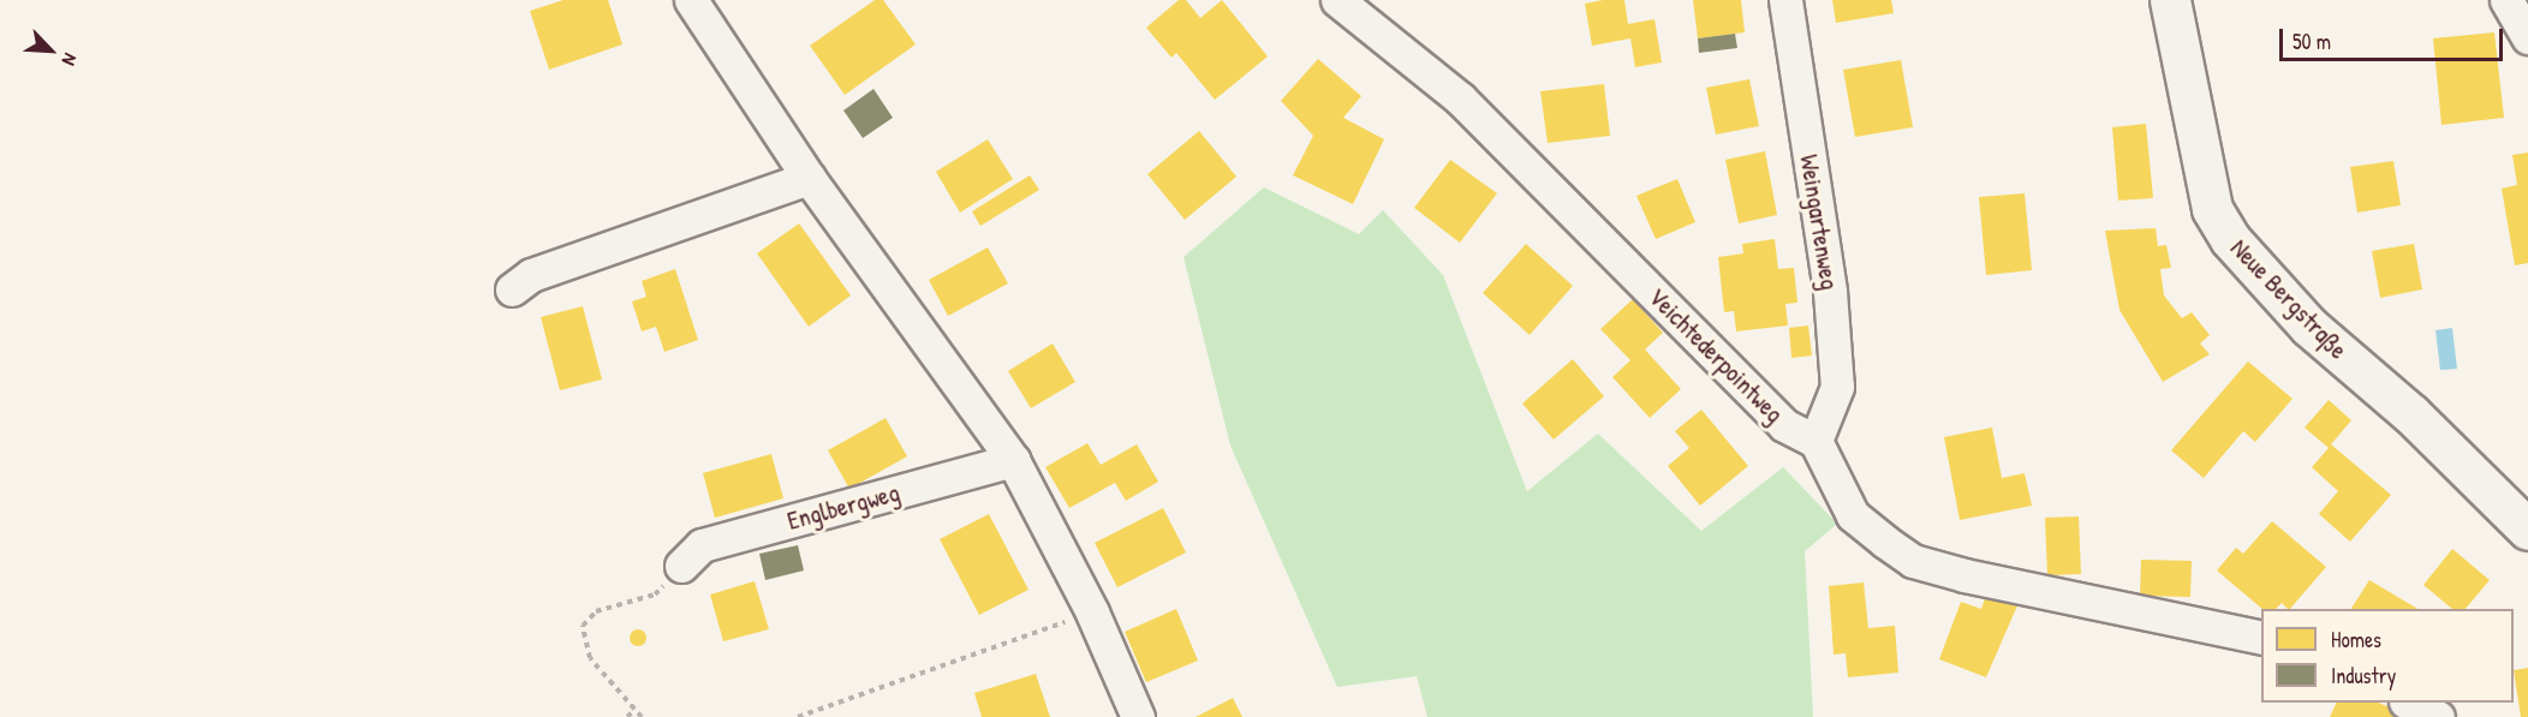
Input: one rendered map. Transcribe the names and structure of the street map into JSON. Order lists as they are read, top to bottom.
{
  "streets": {
    "street": [
      "Weingartenweg",
      "Neue Bergstraße",
      "Veichtederpointweg",
      "Englbergweg"
    ]
  },
  "crossings": [
    ["Weingartenweg", "Veichtederpointweg"]
  ],
  "legend": ["Homes", "Industry"],
  "scale_bar": "50 m",
  "north": "bottom right"
}
